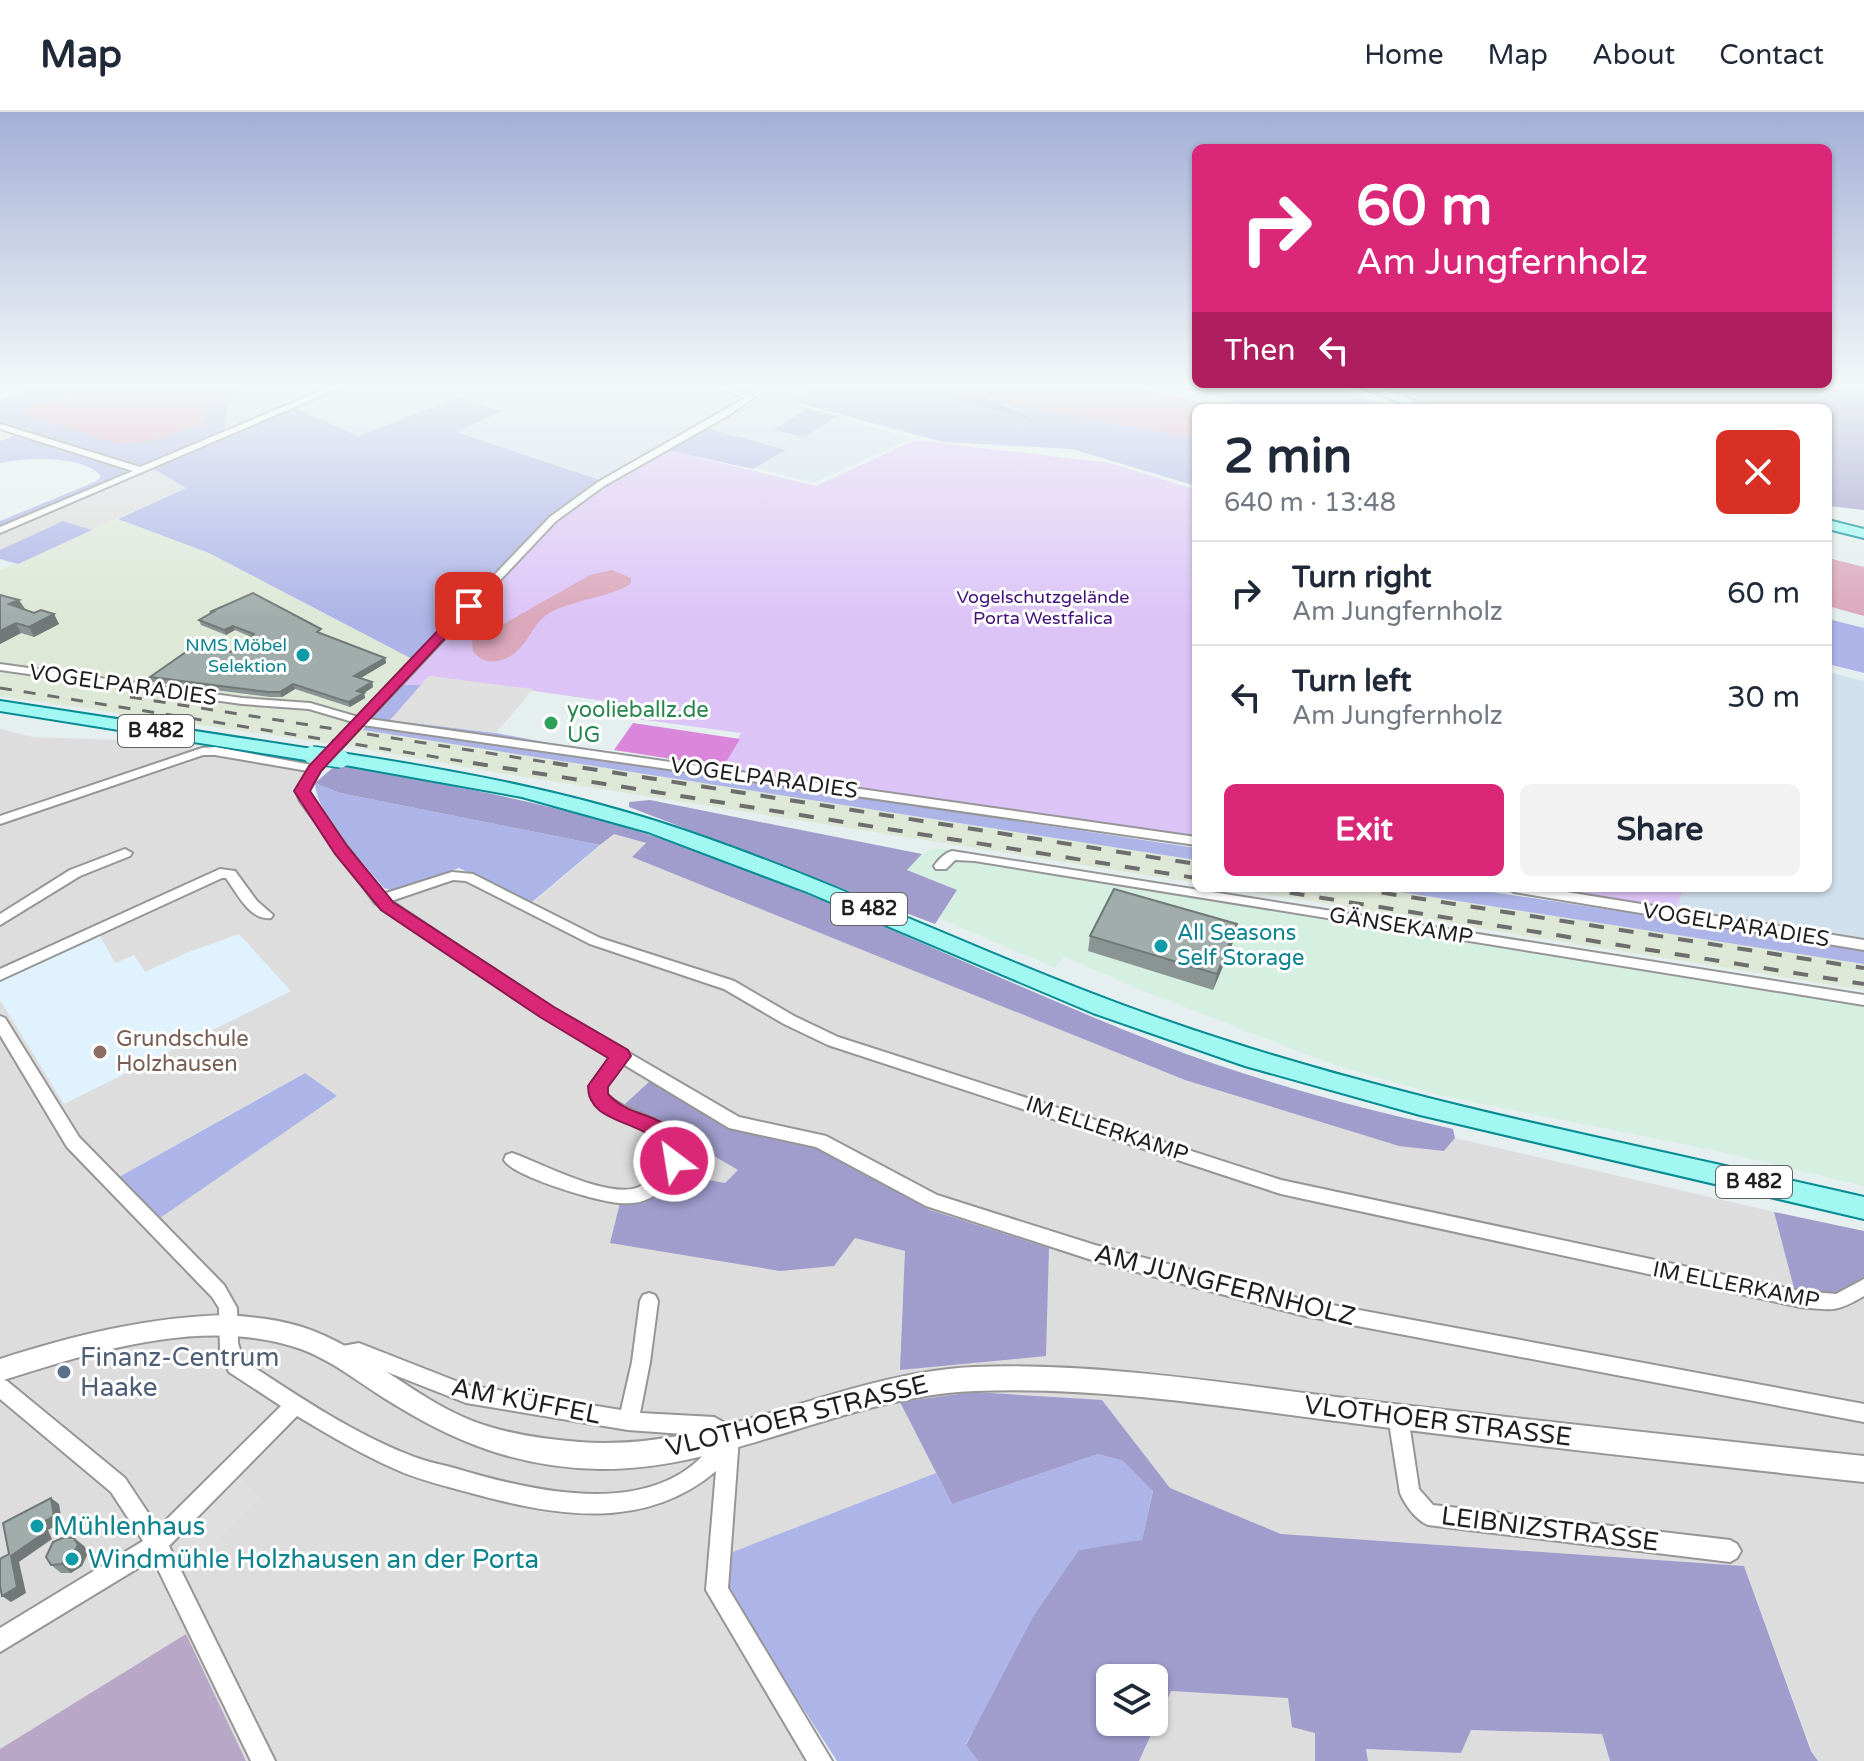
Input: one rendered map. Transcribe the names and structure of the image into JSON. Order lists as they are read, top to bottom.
{
  "streets": {
    "main road": ["B 482"],
    "street": [
      "VOGELPARADIES",
      "GÄNSEKAMP",
      "IM ELLERKAMP",
      "AM JUNGFERNHOLZ",
      "AM KÜFFEL",
      "VLOTHOER STRASSE",
      "LEIBNIZSTRASSE"
    ]
  },
  "crossings": [
    ["B 482", "AM JUNGFERNHOLZ"],
    ["IM ELLERKAMP", "AM JUNGFERNHOLZ"],
    ["AM KÜFFEL", "VLOTHOER STRASSE"],
    ["VLOTHOER STRASSE", "LEIBNIZSTRASSE"]
  ],
  "parks": ["Vogelschutzgelände Porta Westfalica"],
  "places": [
    "NMS Möbel Selektion",
    "yoolieballz.de UG",
    "All Seasons Self Storage",
    "Grundschule Holzhausen",
    "Finanz-Centrum Haake",
    "Mühlenhaus",
    "Windmühle Holzhausen an der Porta"
  ],
  "page": {
    "header": "Map",
    "nav": [
      "Home",
      "Map",
      "About",
      "Contact"
    ],
    "turn": ["60 m", "Am Jungfernholz"],
    "then": "Then",
    "heading": ["2 min", "640 m · 13:48"],
    "list": [
      {
        "name": "Turn right",
        "note": "Am Jungfernholz",
        "value": "60 m"
      },
      {
        "name": "Turn left",
        "note": "Am Jungfernholz",
        "value": "30 m"
      }
    ],
    "buttons": ["Exit", "Share"]
  }
}
